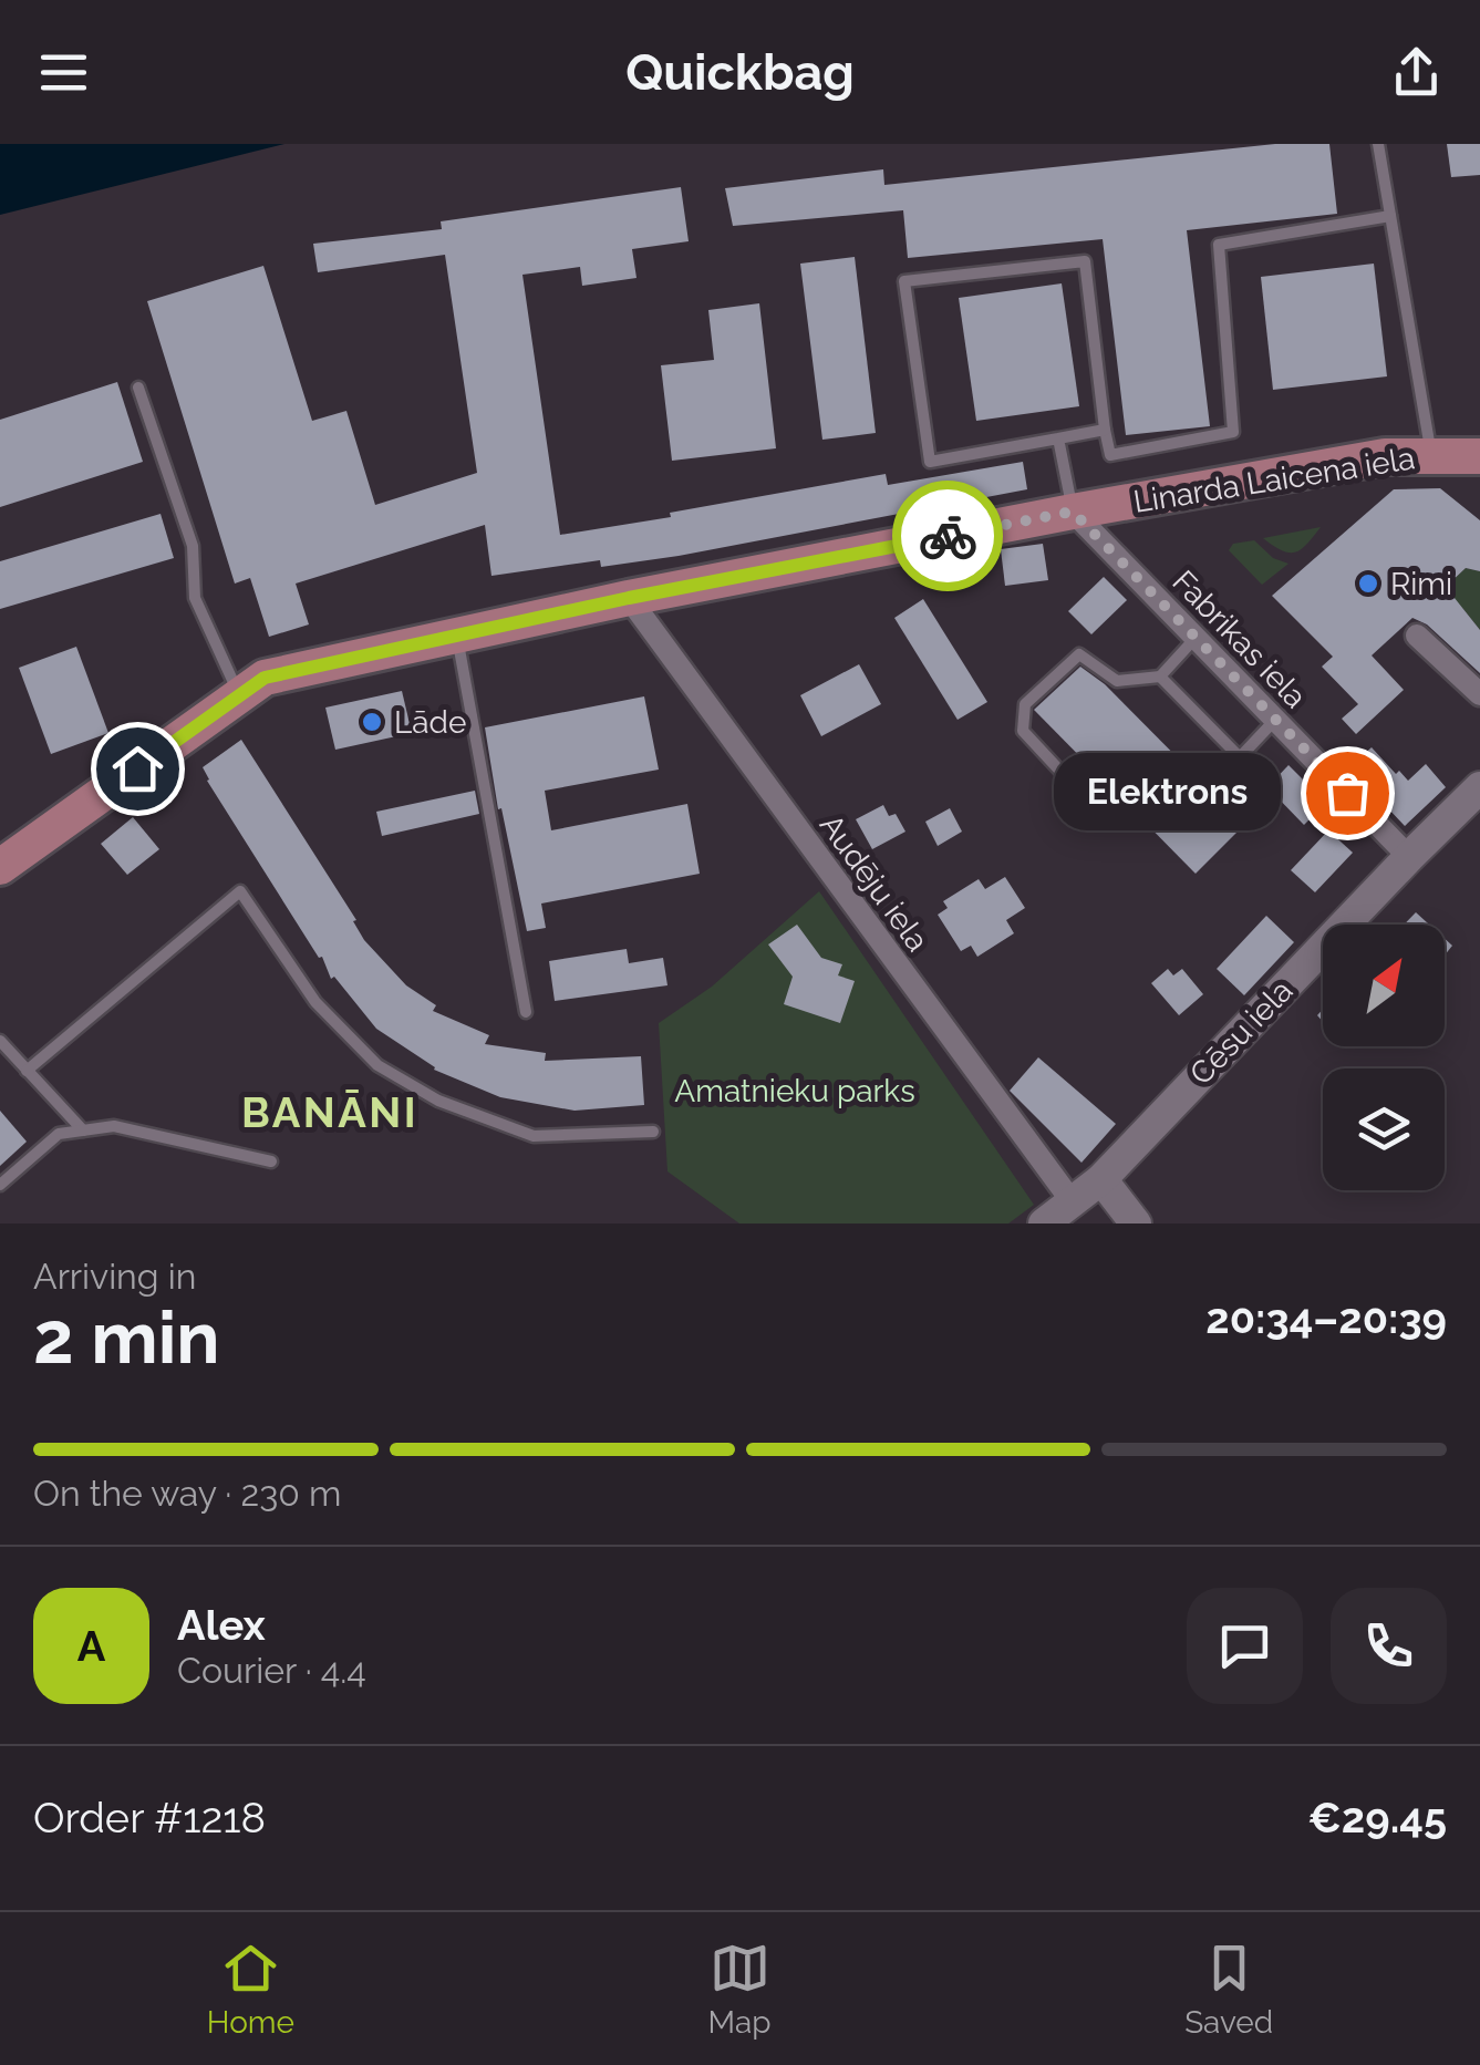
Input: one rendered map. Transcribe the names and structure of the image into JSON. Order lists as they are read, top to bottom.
{
  "streets": {
    "main road": ["Linarda Laicena iela"],
    "street": ["Fabrikas iela", "Audēju iela", "Cēsu iela"]
  },
  "crossings": [
    ["Linarda Laicena iela", "Fabrikas iela"],
    ["Linarda Laicena iela", "Audēju iela"],
    ["Fabrikas iela", "Cēsu iela"],
    ["Audēju iela", "Cēsu iela"]
  ],
  "districts": ["BANĀNI"],
  "parks": ["Amatnieku parks"],
  "places": ["Rimi", "Lāde", "Elektrons"],
  "north": "top right",
  "page": {
    "header": "Quickbag",
    "bubble": "Elektrons",
    "heading": ["2 min", "Arriving in", "20:34–20:39"],
    "panel": [
      "Alex",
      "Courier · 4.4",
      "Order #1218",
      "€29.45"
    ],
    "bar": "On the way · 230 m",
    "round": "A",
    "tabs": ["Home", "Map", "Saved"]
  }
}
